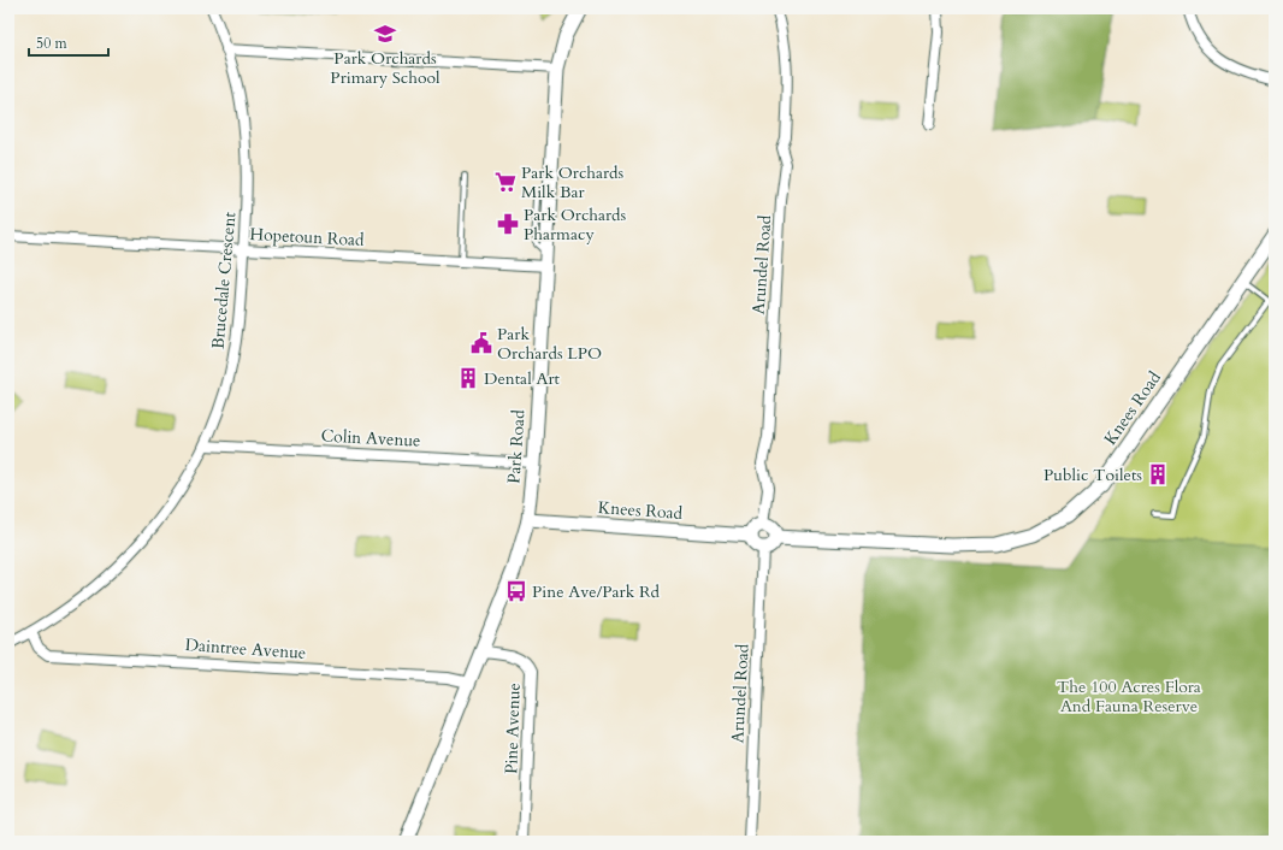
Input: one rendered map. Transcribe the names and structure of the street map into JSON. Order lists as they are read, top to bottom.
{
  "streets": {
    "street": [
      "Hopetoun Road",
      "Arundel Road",
      "Brucedale Crescent",
      "Knees Road",
      "Colin Avenue",
      "Park Road",
      "Daintree Avenue",
      "Pine Avenue"
    ]
  },
  "crossings": [
    ["Hopetoun Road", "Brucedale Crescent"],
    ["Hopetoun Road", "Park Road"],
    ["Arundel Road", "Knees Road"],
    ["Brucedale Crescent", "Colin Avenue"],
    ["Brucedale Crescent", "Daintree Avenue"],
    ["Knees Road", "Park Road"],
    ["Colin Avenue", "Park Road"],
    ["Park Road", "Daintree Avenue"],
    ["Park Road", "Pine Avenue"]
  ],
  "parks": ["The 100 Acres Flora And Fauna Reserve"],
  "places": {
    "school or university": ["Park Orchards Primary School"],
    "supermarket": ["Park Orchards Milk Bar"],
    "pharmacy": ["Park Orchards Pharmacy"],
    "public building": ["Park Orchards LPO"],
    "building": ["Dental Art", "Public Toilets"],
    "bus stop": ["Pine Ave/Park Rd"]
  },
  "scale_bar": "50 m"
}
